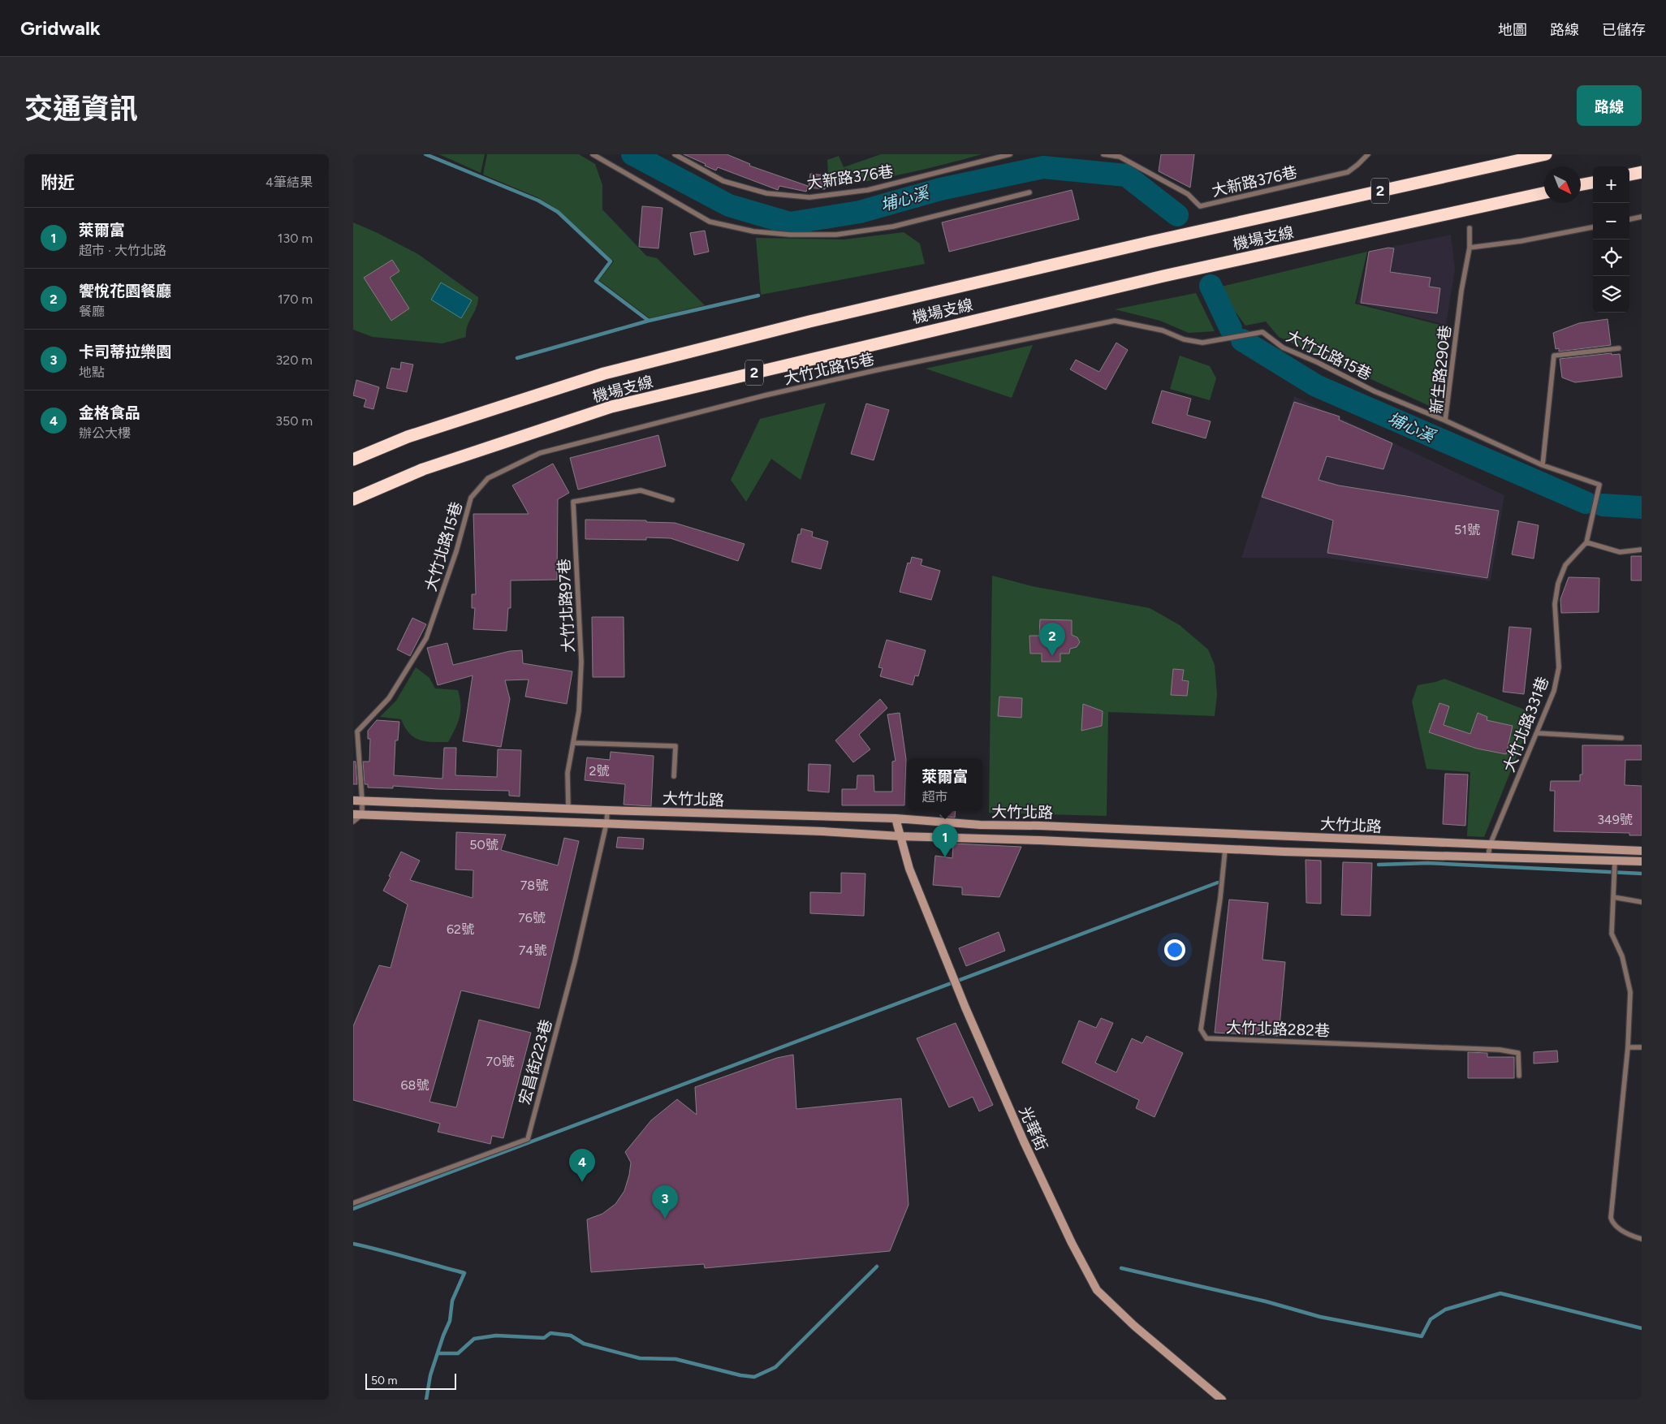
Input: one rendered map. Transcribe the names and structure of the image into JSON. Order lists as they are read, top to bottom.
{
  "streets": {
    "highway": ["2", "機場支線"],
    "street": ["大竹北路", "光華街"],
    "lane": [
      "大新路376巷",
      "大竹北路15巷",
      "新生路290巷",
      "大竹北路97巷",
      "大竹北路331巷",
      "大竹北路282巷",
      "宏昌街223巷"
    ]
  },
  "crossings": [
    ["大竹北路15巷", "新生路290巷"],
    ["大竹北路15巷", "大竹北路"],
    ["新生路290巷", "大竹北路331巷"],
    ["大竹北路97巷", "大竹北路"],
    ["大竹北路331巷", "大竹北路"],
    ["大竹北路", "大竹北路282巷"],
    ["大竹北路", "宏昌街223巷"],
    ["大竹北路", "光華街"]
  ],
  "water": ["埔心溪"],
  "house_numbers": [
    "51號",
    "2號",
    "349號",
    "50號",
    "78號",
    "76號",
    "62號",
    "74號",
    "70號",
    "68號"
  ],
  "scale_bar": "50 m",
  "north": "bottom right",
  "page": {
    "header": "Gridwalk",
    "nav": ["地圖", "路線", "已儲存"],
    "title": "交通資訊",
    "buttons": "路線",
    "heading": ["附近", "4筆結果"],
    "map_buttons": ["+", "−"],
    "list": [
      {
        "mark": "1",
        "name": "萊爾富",
        "note": "超市 · 大竹北路",
        "value": "130 m"
      },
      {
        "mark": "2",
        "name": "饗悅花園餐廳",
        "note": "餐廳",
        "value": "170 m"
      },
      {
        "mark": "3",
        "name": "卡司蒂拉樂園",
        "note": "地點",
        "value": "320 m"
      },
      {
        "mark": "4",
        "name": "金格食品",
        "note": "辦公大樓",
        "value": "350 m"
      }
    ],
    "pins": [
      "2",
      "1",
      "4",
      "3"
    ],
    "popup": ["萊爾富", "超市"],
    "scale": "50 m"
  }
}
